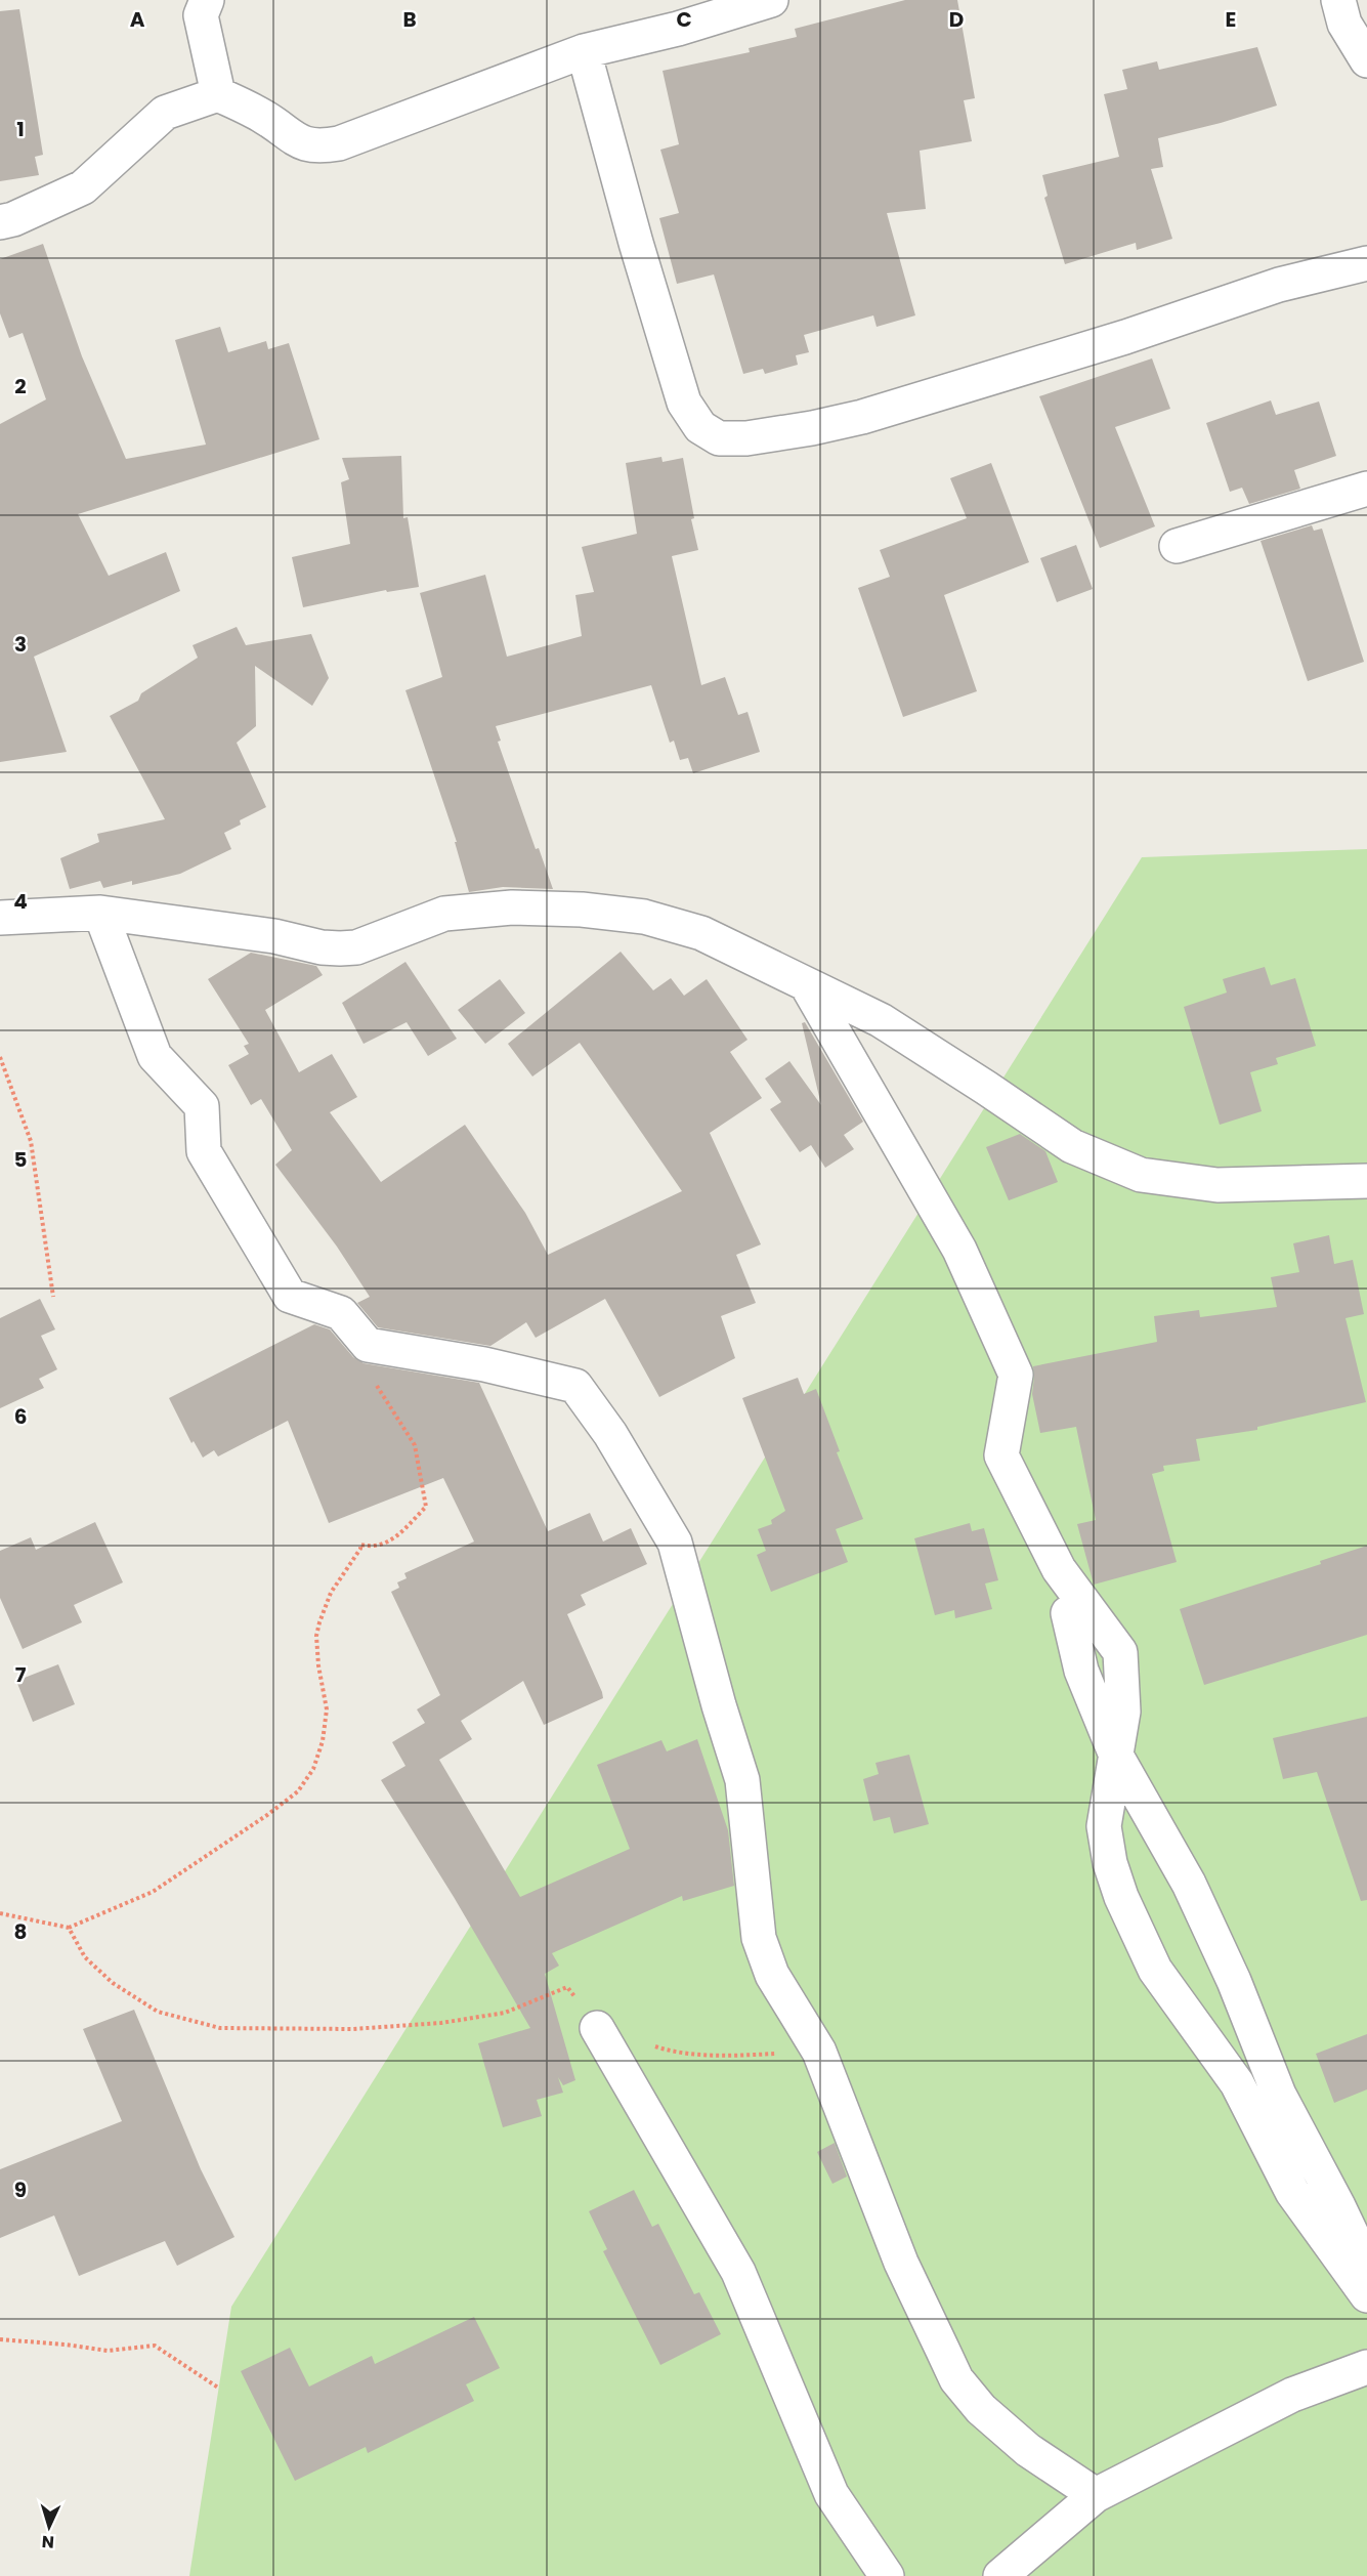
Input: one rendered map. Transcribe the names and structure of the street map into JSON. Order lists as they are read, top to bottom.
{
  "north": "bottom",
  "grid": {
    "columns": [
      "A",
      "B",
      "C",
      "D",
      "E"
    ],
    "rows": [
      "1",
      "2",
      "3",
      "4",
      "5",
      "6",
      "7",
      "8",
      "9"
    ]
  }
}
